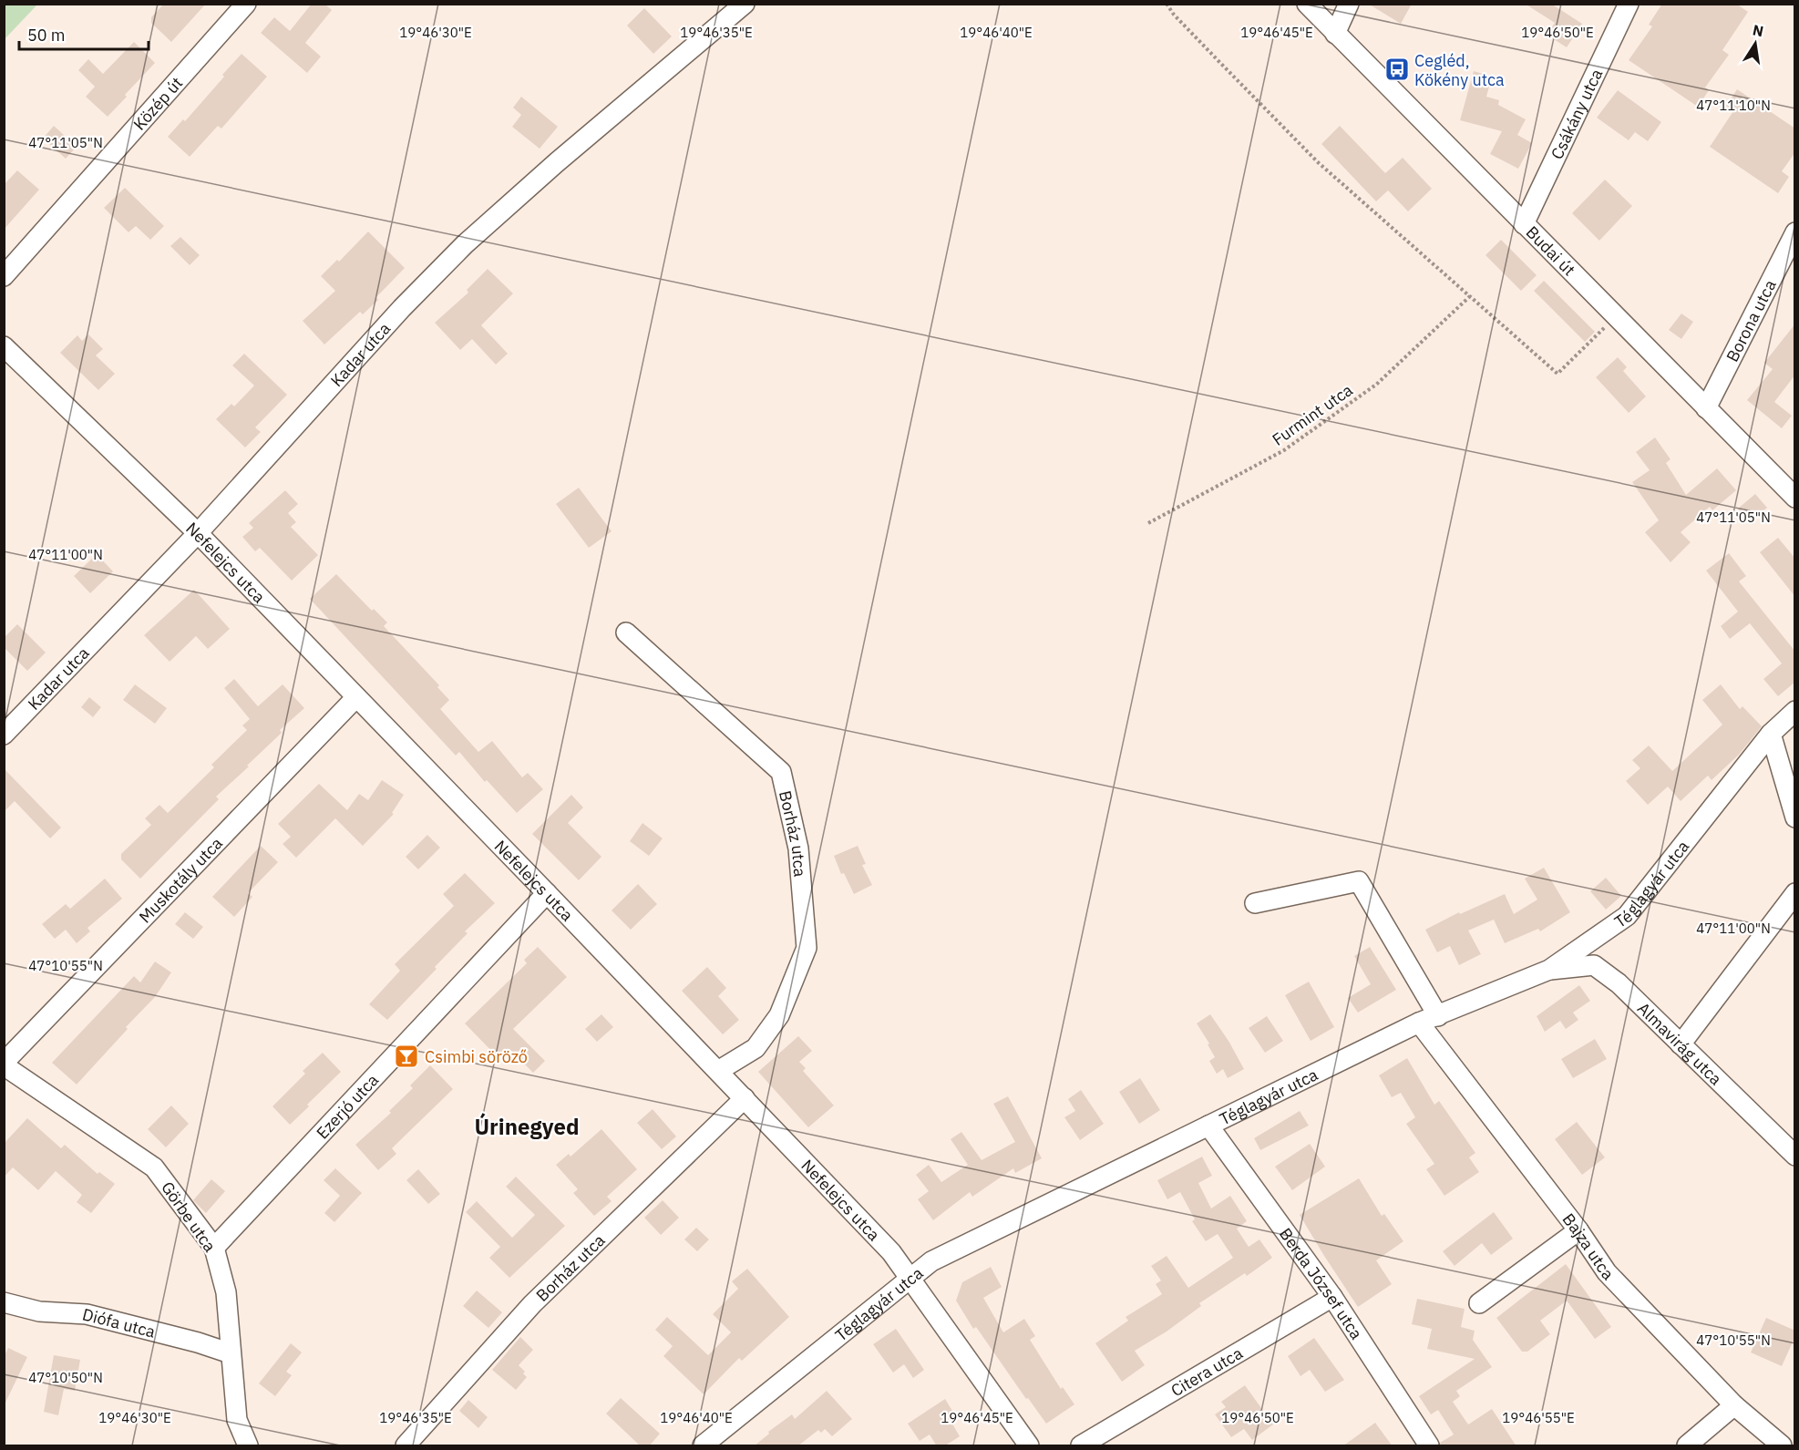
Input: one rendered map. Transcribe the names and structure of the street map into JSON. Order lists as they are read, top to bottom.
{
  "streets": {
    "street": [
      "Közép út",
      "Csákány utca",
      "Budai út",
      "Borona utca",
      "Kadar utca",
      "Nefelejcs utca",
      "Borház utca",
      "Muskotály utca",
      "Téglagyár utca",
      "Almavirág utca",
      "Ezerjó utca",
      "Görbe utca",
      "Bajza utca",
      "Berda József utca",
      "Diófa utca",
      "Citera utca"
    ],
    "path": ["Furmint utca"]
  },
  "crossings": [
    ["Csákány utca", "Budai út"],
    ["Budai út", "Borona utca"],
    ["Kadar utca", "Nefelejcs utca"],
    ["Nefelejcs utca", "Borház utca"],
    ["Nefelejcs utca", "Muskotály utca"],
    ["Nefelejcs utca", "Téglagyár utca"],
    ["Nefelejcs utca", "Ezerjó utca"],
    ["Muskotály utca", "Görbe utca"],
    ["Téglagyár utca", "Almavirág utca"],
    ["Téglagyár utca", "Bajza utca"],
    ["Téglagyár utca", "Berda József utca"],
    ["Ezerjó utca", "Görbe utca"],
    ["Görbe utca", "Diófa utca"],
    ["Berda József utca", "Citera utca"]
  ],
  "districts": ["Úrinegyed"],
  "places": {
    "bus stop": ["Cegléd, Kökény utca"],
    "bar": ["Csimbi söröző"]
  },
  "scale_bar": "50 m",
  "north": "top",
  "coordinates": [
    "19°46'30\"E",
    "19°46'35\"E",
    "19°46'40\"E",
    "19°46'45\"E",
    "19°46'50\"E",
    "47°11'10\"N",
    "47°11'05\"N",
    "47°11'00\"N",
    "47°10'55\"N",
    "47°10'50\"N",
    "19°46'55\"E"
  ]
}
